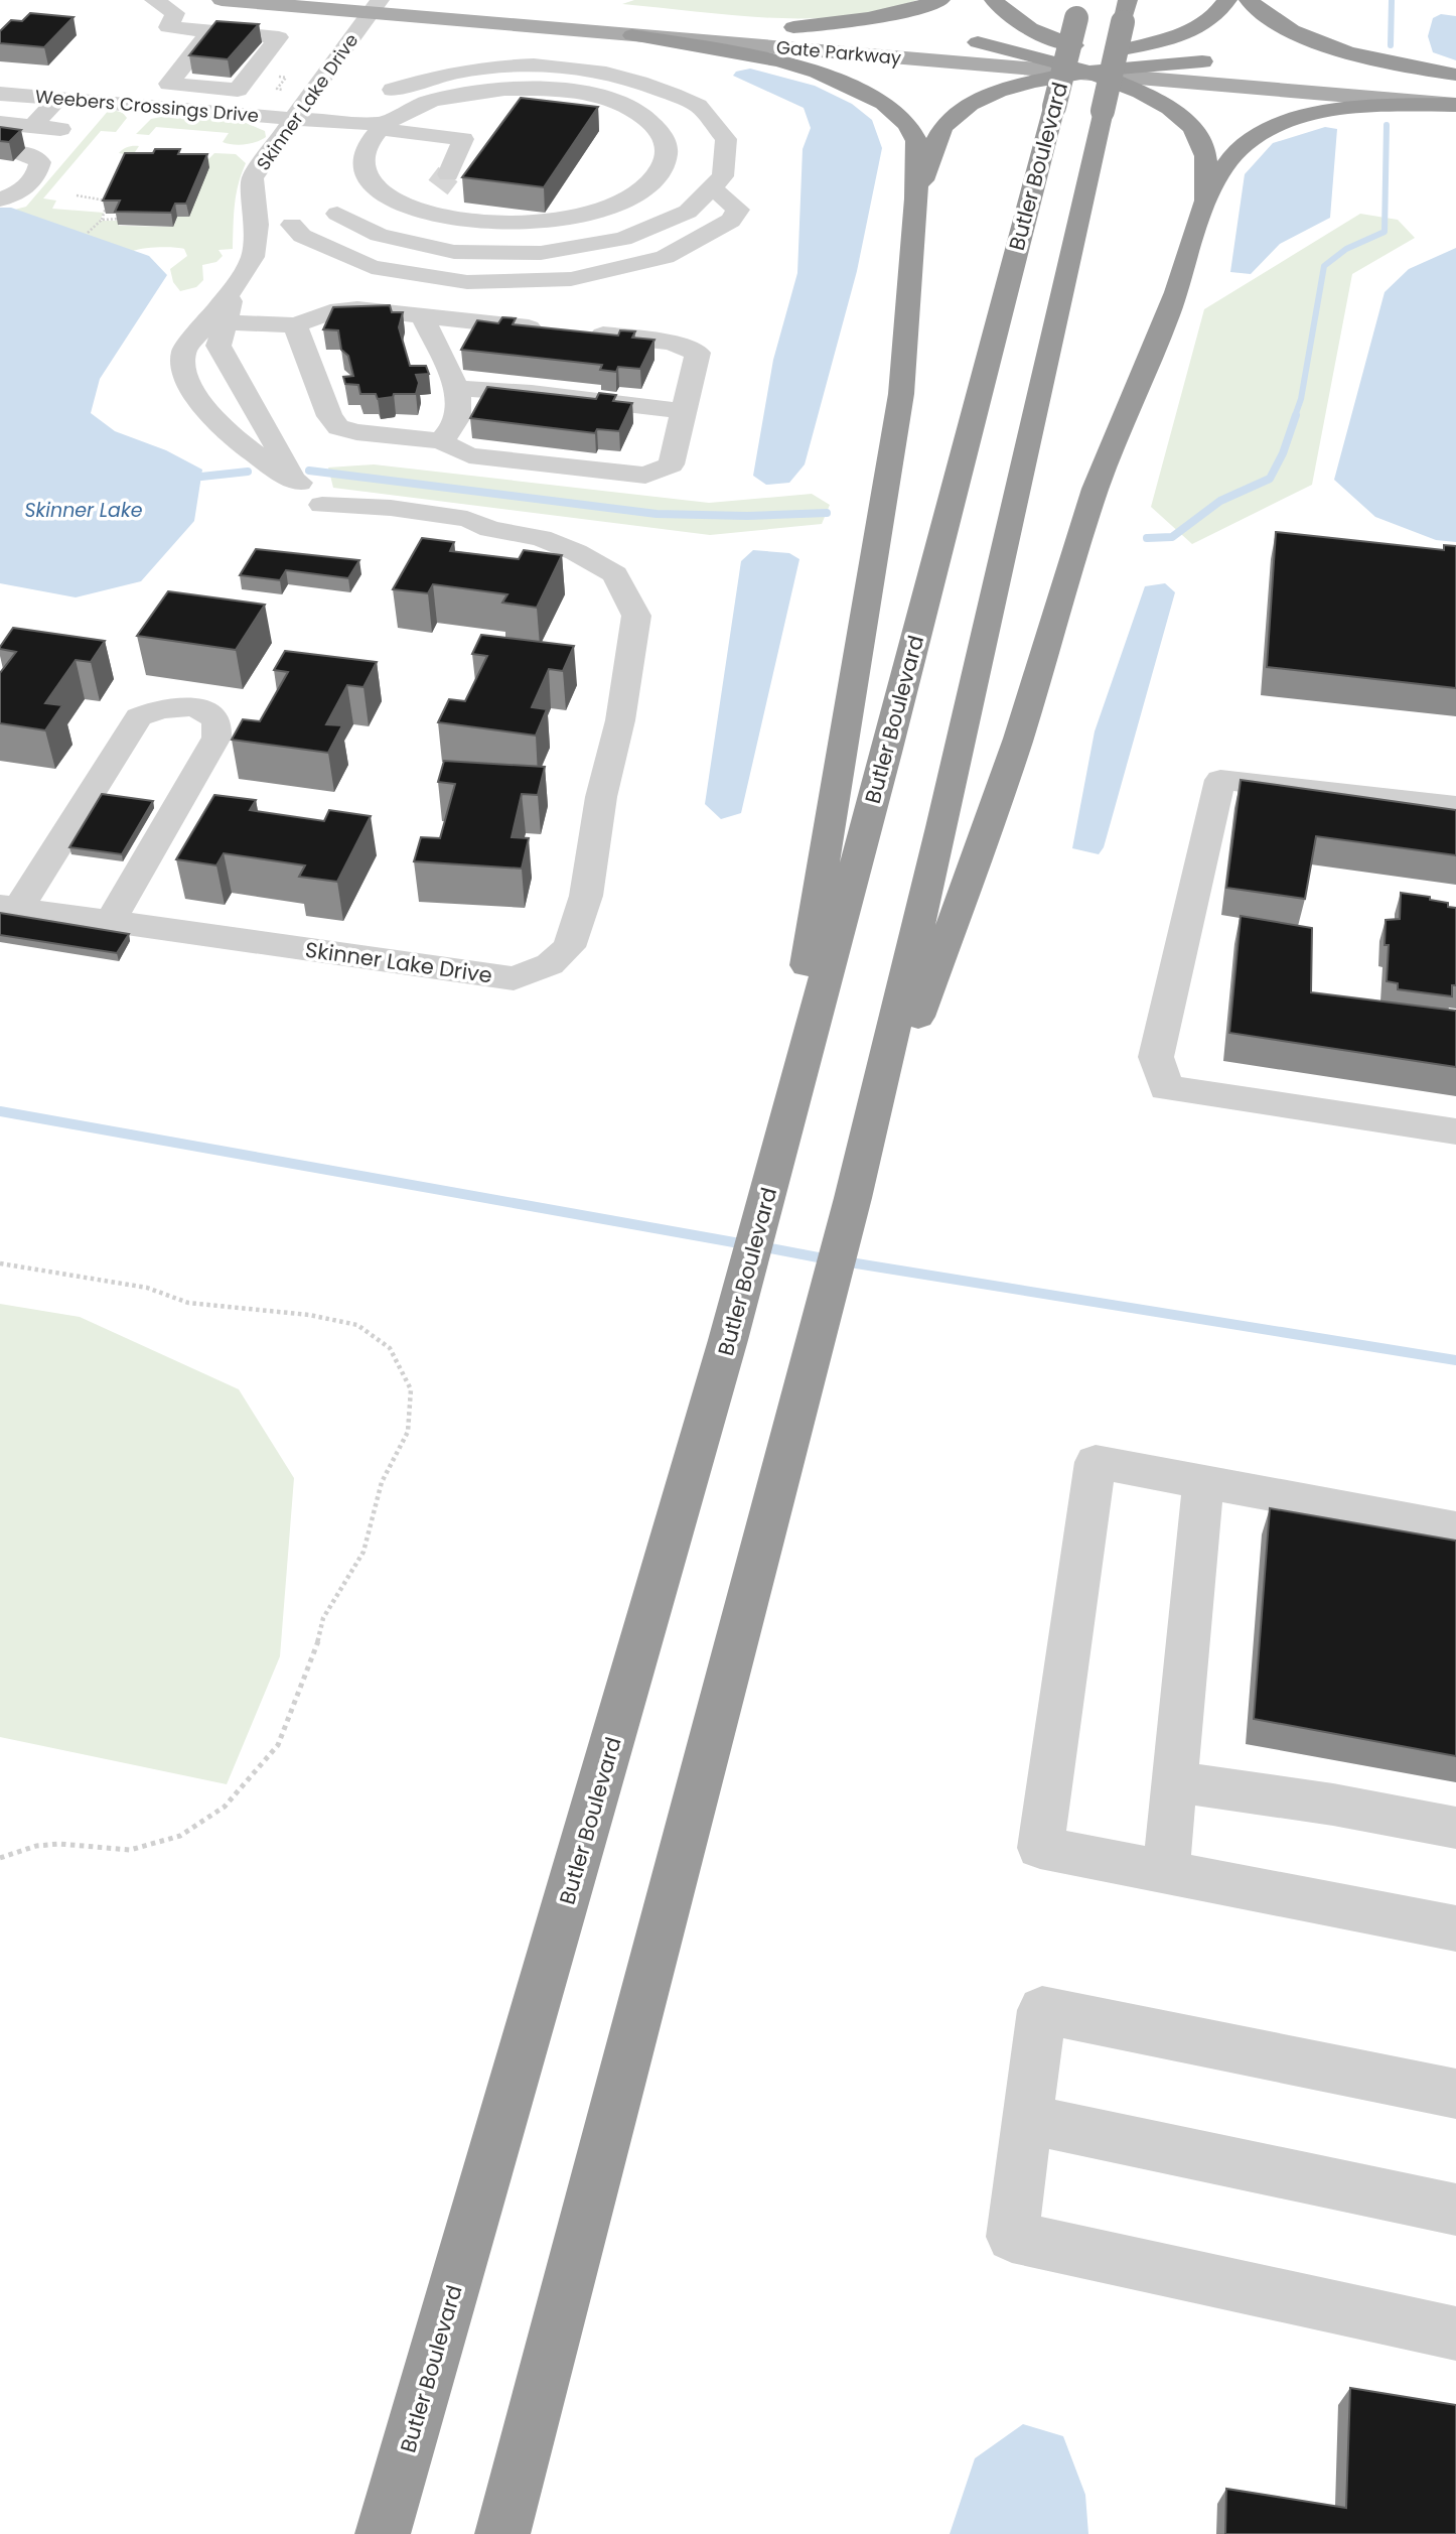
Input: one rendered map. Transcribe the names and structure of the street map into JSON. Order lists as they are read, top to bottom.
{
  "streets": {
    "highway": ["Butler Boulevard"],
    "main road": ["Gate Parkway"],
    "street": ["Skinner Lake Drive", "Weebers Crossings Drive"]
  },
  "crossings": [
    ["Gate Parkway", "Skinner Lake Drive"],
    ["Skinner Lake Drive", "Weebers Crossings Drive"]
  ],
  "water": ["Skinner Lake"]
}
